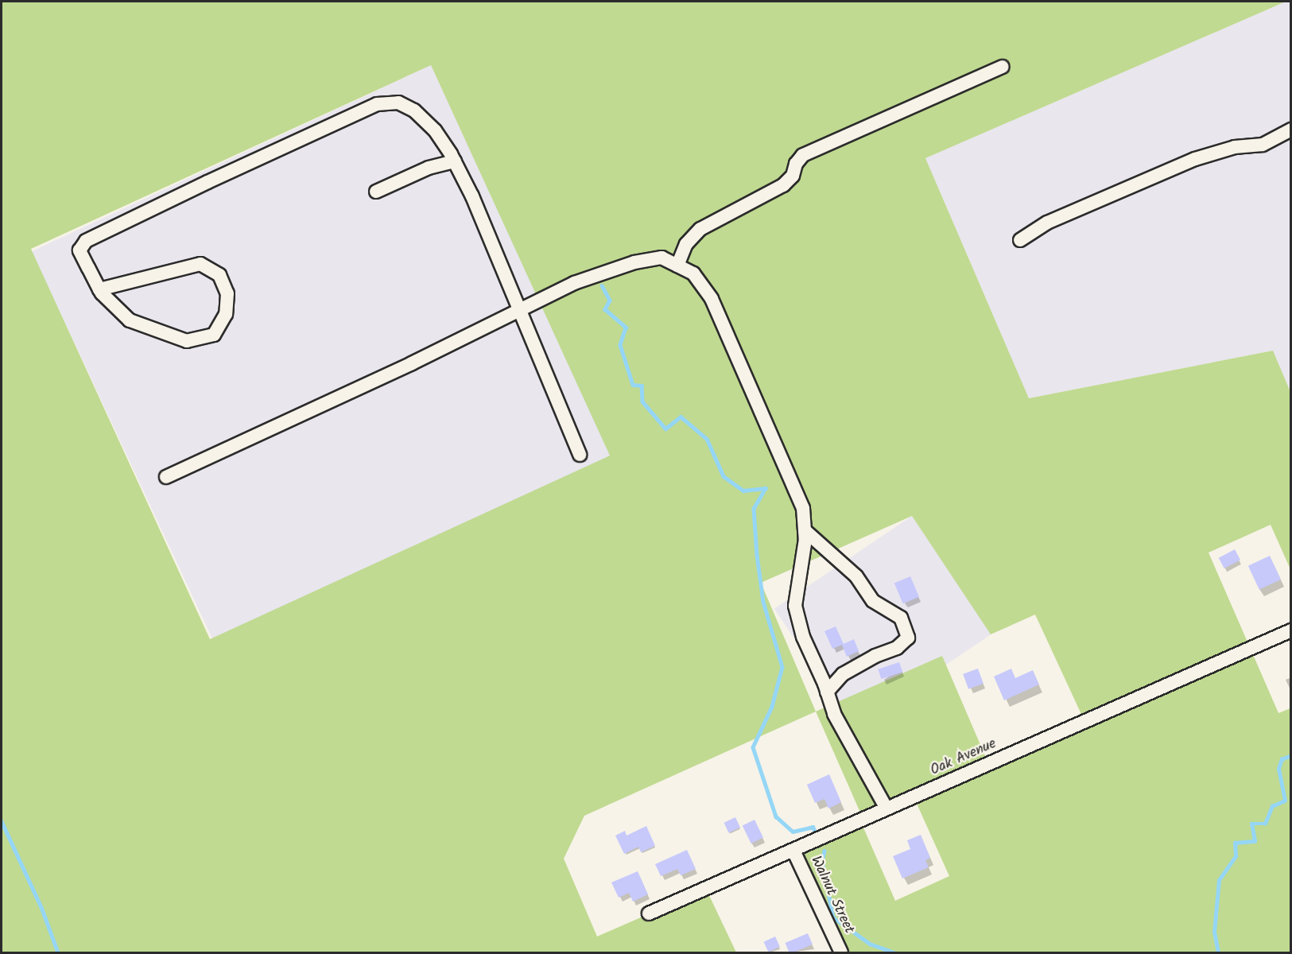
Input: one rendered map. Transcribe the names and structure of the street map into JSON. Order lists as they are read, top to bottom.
{
  "streets": {
    "street": ["Oak Avenue", "Walnut Street"]
  },
  "crossings": [
    ["Oak Avenue", "Walnut Street"]
  ]
}
